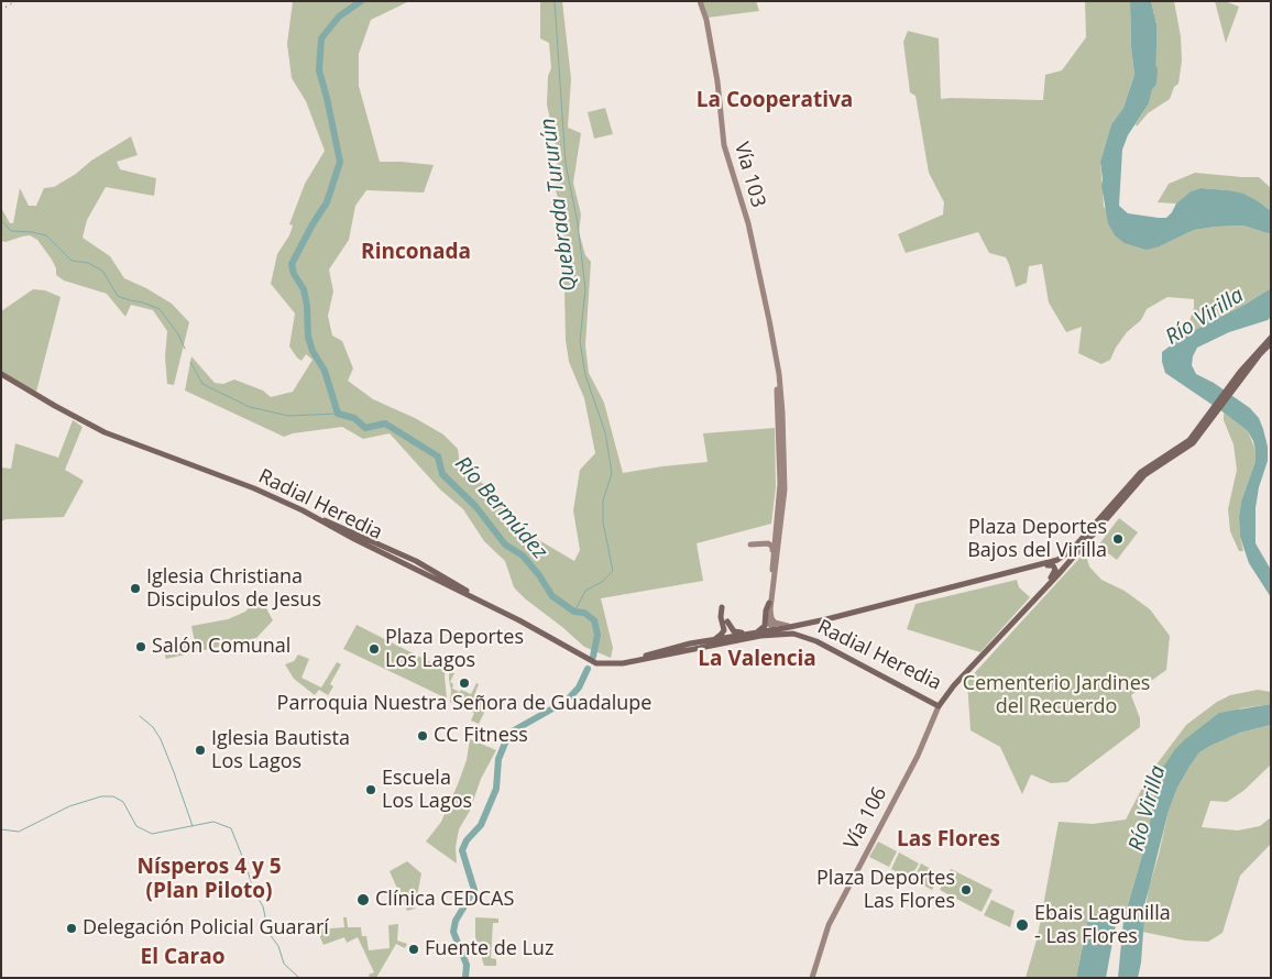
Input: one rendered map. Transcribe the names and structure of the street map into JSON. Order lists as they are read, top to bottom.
{
  "streets": {
    "main road": ["Vía 103", "Radial Heredia", "Vía 106"]
  },
  "crossings": [
    ["Vía 103", "Radial Heredia"],
    ["Radial Heredia", "Vía 106"]
  ],
  "districts": [
    "La Cooperativa",
    "Rinconada",
    "La Valencia",
    "Las Flores",
    "Nísperos 4 y 5 (Plan Piloto)",
    "El Carao"
  ],
  "water": ["Quebrada Tururún", "Río Virilla", "Río Bermúdez"],
  "parks": ["Cementerio Jardines del Recuerdo"],
  "places": [
    "Plaza Deportes Bajos del Virilla",
    "Iglesia Christiana Discipulos de Jesus",
    "Salón Comunal",
    "Plaza Deportes Los Lagos",
    "Parroquia Nuestra Señora de Guadalupe",
    "CC Fitness",
    "Iglesia Bautista Los Lagos",
    "Escuela Los Lagos",
    "Plaza Deportes Las Flores",
    "Clínica CEDCAS",
    "Ebais Lagunilla - Las Flores",
    "Delegación Policial Guararí",
    "Fuente de Luz"
  ]
}
